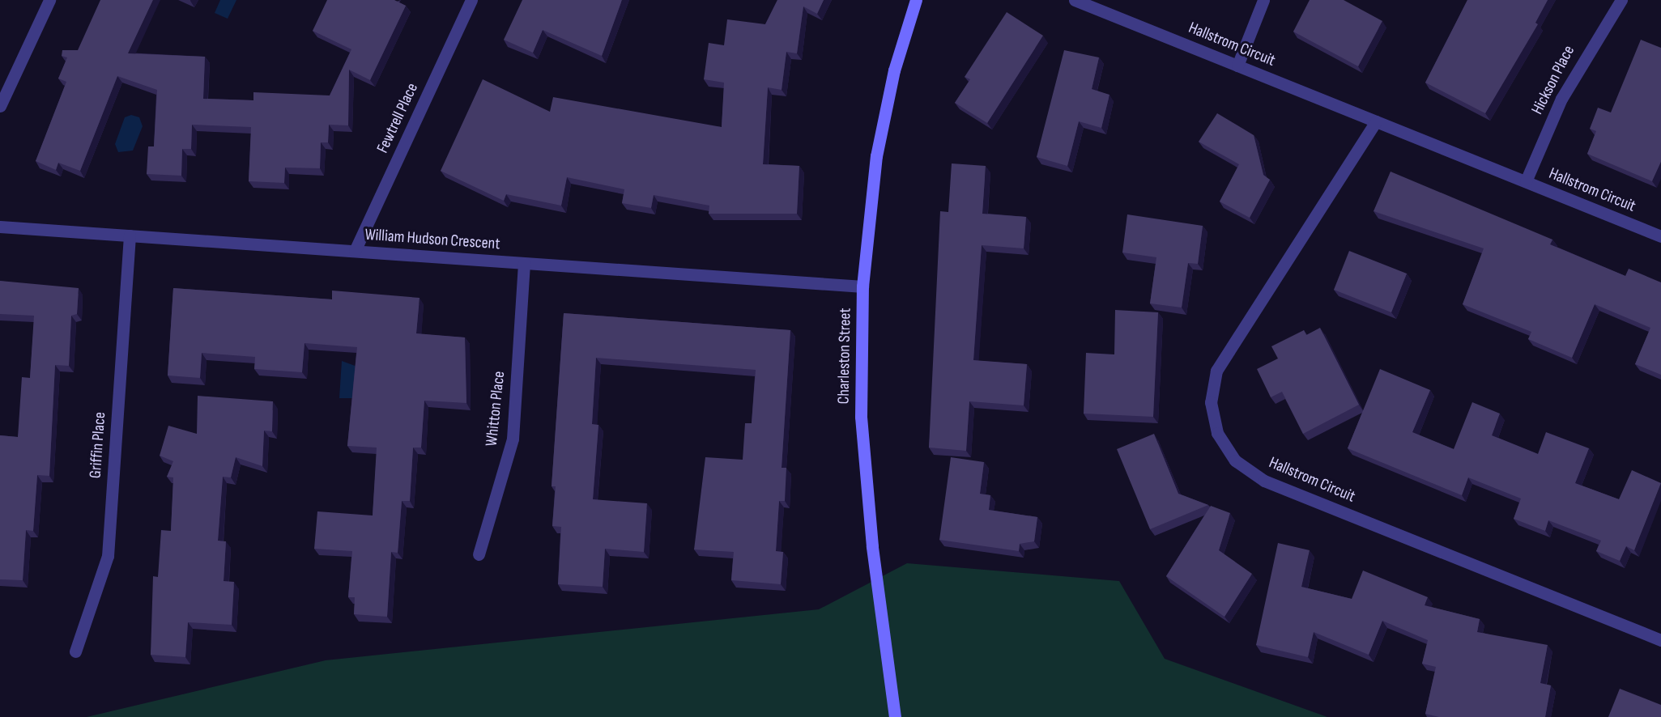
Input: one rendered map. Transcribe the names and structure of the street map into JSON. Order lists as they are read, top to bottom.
{
  "streets": {
    "street": [
      "Hallstrom Circuit",
      "Hickson Place",
      "Fewtrell Place",
      "William Hudson Crescent",
      "Charleston Street",
      "Whitton Place",
      "Griffin Place"
    ]
  },
  "crossings": [
    ["Hallstrom Circuit", "Hickson Place"],
    ["Fewtrell Place", "William Hudson Crescent"],
    ["William Hudson Crescent", "Charleston Street"],
    ["William Hudson Crescent", "Whitton Place"],
    ["William Hudson Crescent", "Griffin Place"]
  ]
}
